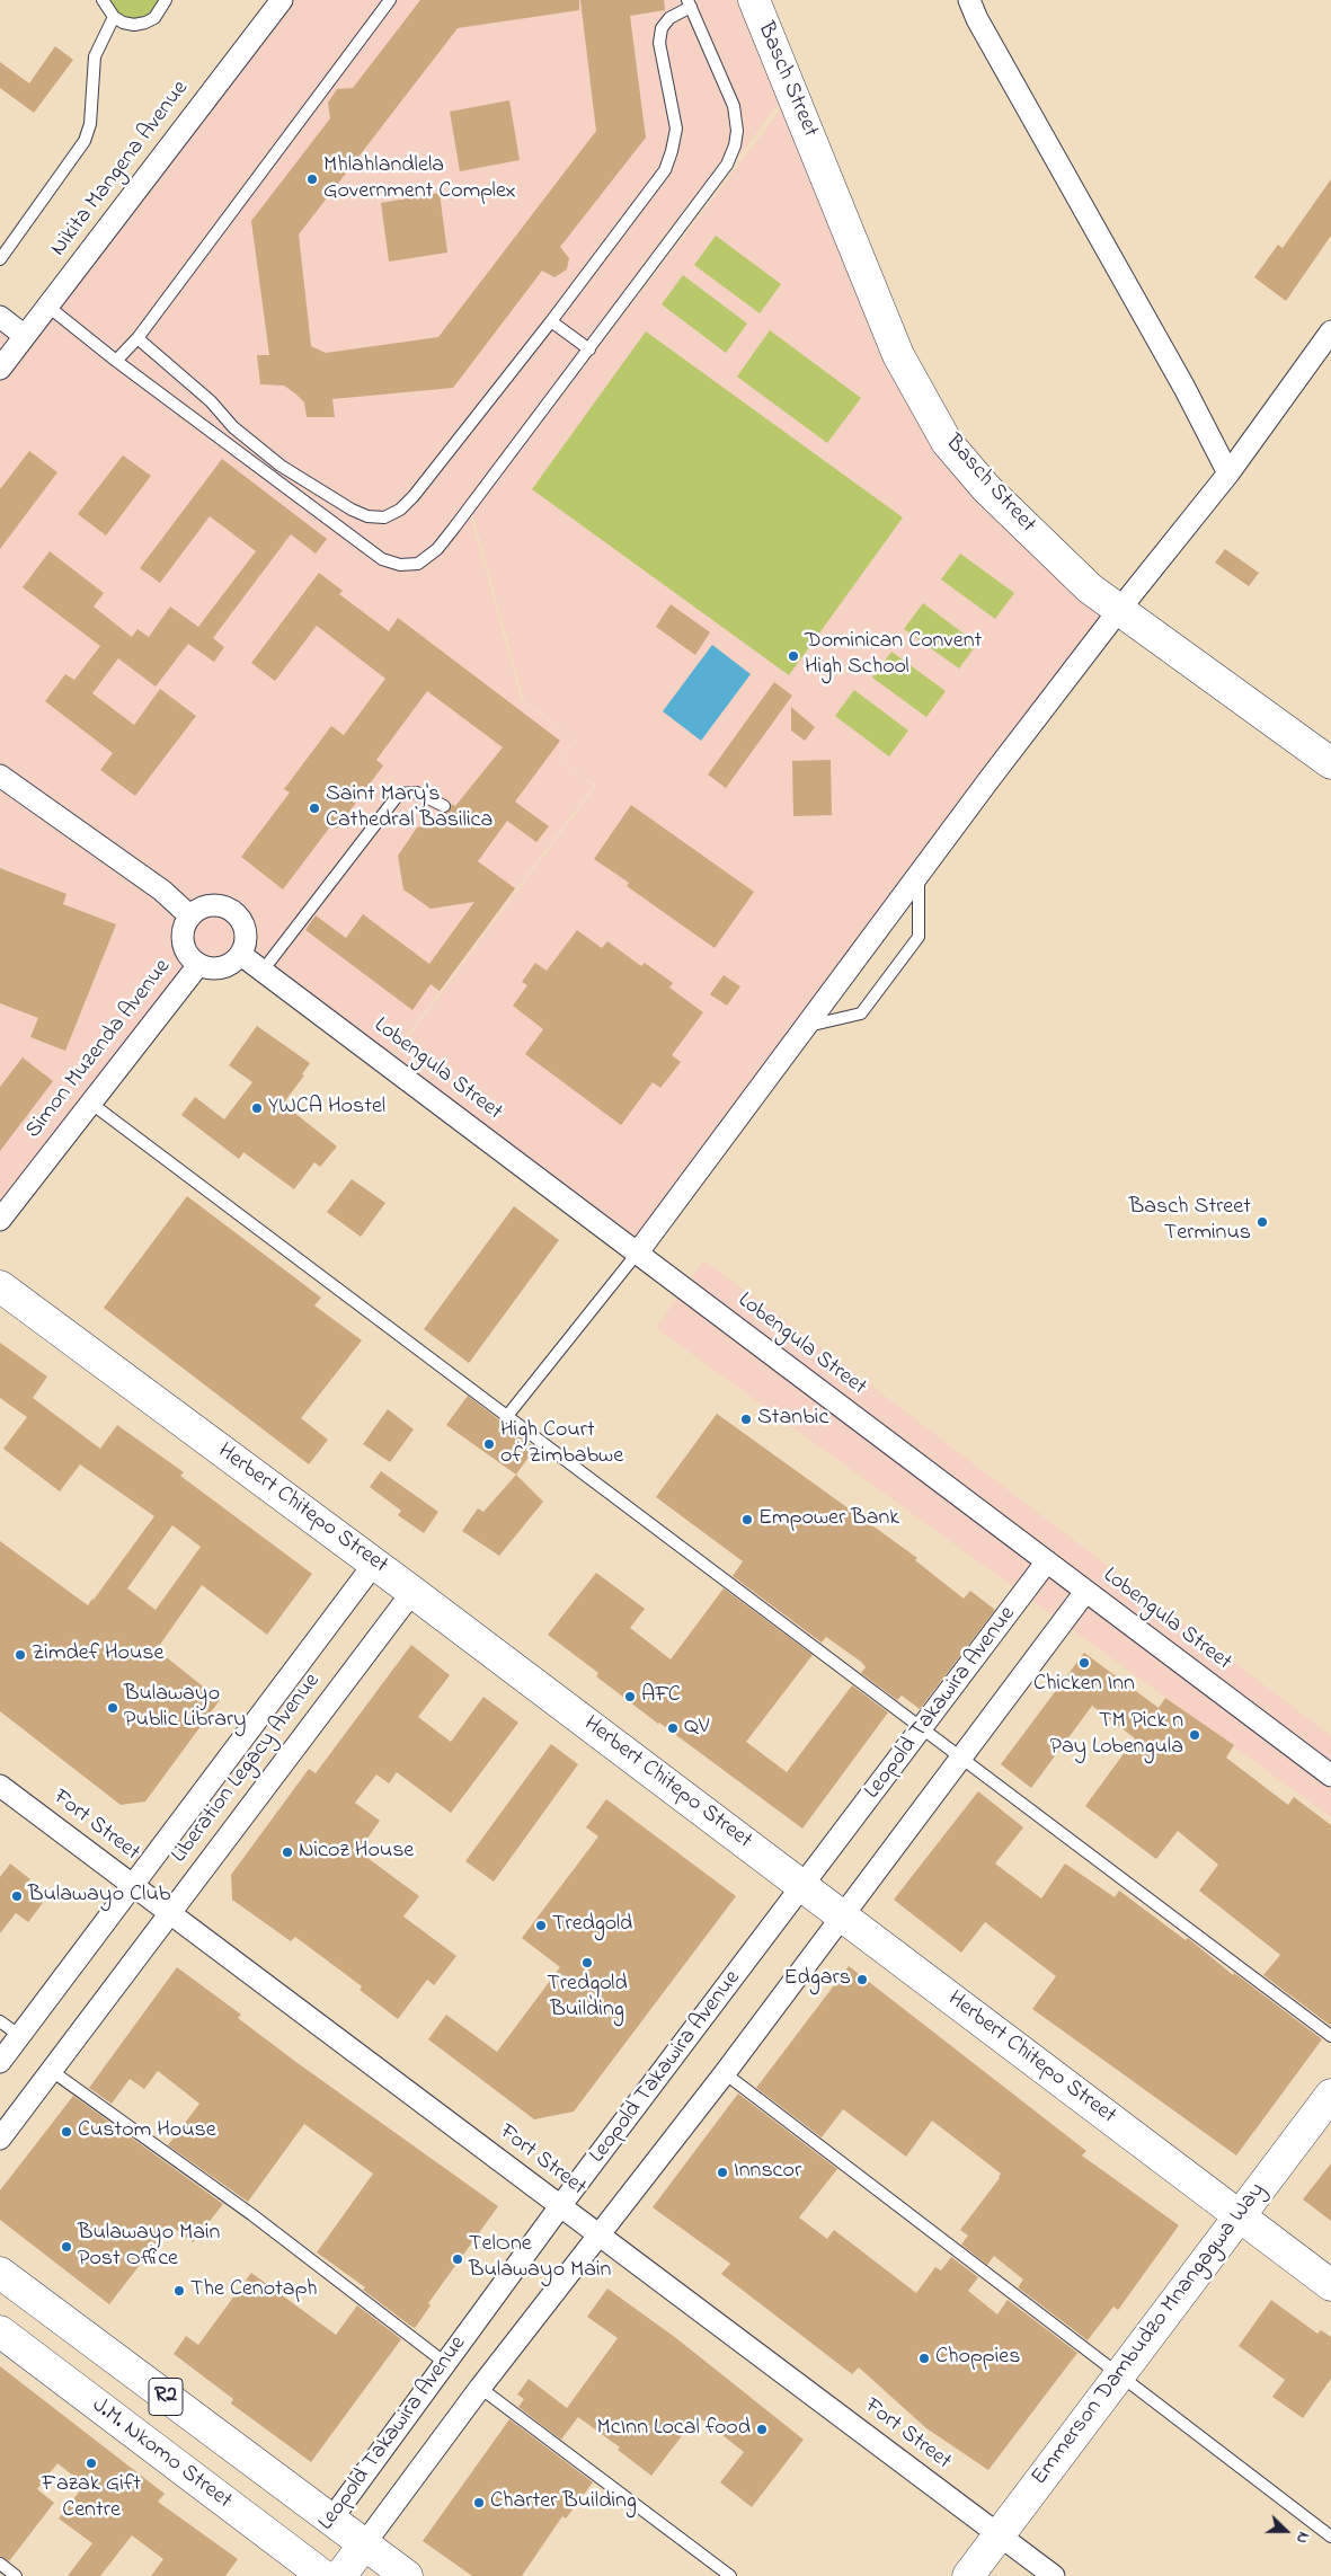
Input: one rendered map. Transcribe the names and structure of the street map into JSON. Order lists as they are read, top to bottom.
{
  "streets": {
    "main road": [
      "Basch Street",
      "Herbert Chitepo Street",
      "Leopold Takawira Avenue",
      "Emmerson Dambudzo Mnangagwa Way",
      "R2",
      "J.M. Nkomo Street"
    ],
    "street": [
      "Nikita Mangena Avenue",
      "Simon Muzenda Avenue",
      "Lobengula Street",
      "Liberation Legacy Avenue",
      "Fort Street"
    ]
  },
  "crossings": [
    ["Simon Muzenda Avenue", "Lobengula Street"],
    ["Lobengula Street", "Leopold Takawira Avenue"],
    ["Herbert Chitepo Street", "Leopold Takawira Avenue"],
    ["Herbert Chitepo Street", "Liberation Legacy Avenue"],
    ["Herbert Chitepo Street", "Emmerson Dambudzo Mnangagwa Way"],
    ["Leopold Takawira Avenue", "Fort Street"],
    ["Leopold Takawira Avenue", "R2"],
    ["Leopold Takawira Avenue", "J.M. Nkomo Street"],
    ["Liberation Legacy Avenue", "Fort Street"],
    ["Fort Street", "Emmerson Dambudzo Mnangagwa Way"]
  ],
  "places": [
    "Mhlahlandlela Government Complex",
    "Dominican Convent High School",
    "Saint Mary's Cathedral Basilica",
    "YWCA Hostel",
    "Basch Street Terminus",
    "Stanbic",
    "High Court of Zimbabwe",
    "Empower Bank",
    "Zimdef House",
    "Chicken Inn",
    "AFC",
    "Bulawayo Public Library",
    "QV",
    "TM Pick n Pay Lobengula",
    "Nicoz House",
    "Bulawayo Club",
    "Tredgold",
    "Tredgold Building",
    "Edgars",
    "Custom House",
    "Innscor",
    "Bulawayo Main Post Office",
    "TelOne Bulawayo Main",
    "The Cenotaph",
    "Choppies",
    "McInn Local food",
    "Fazak Gift Centre",
    "Charter Building"
  ],
  "north": "right"
}
